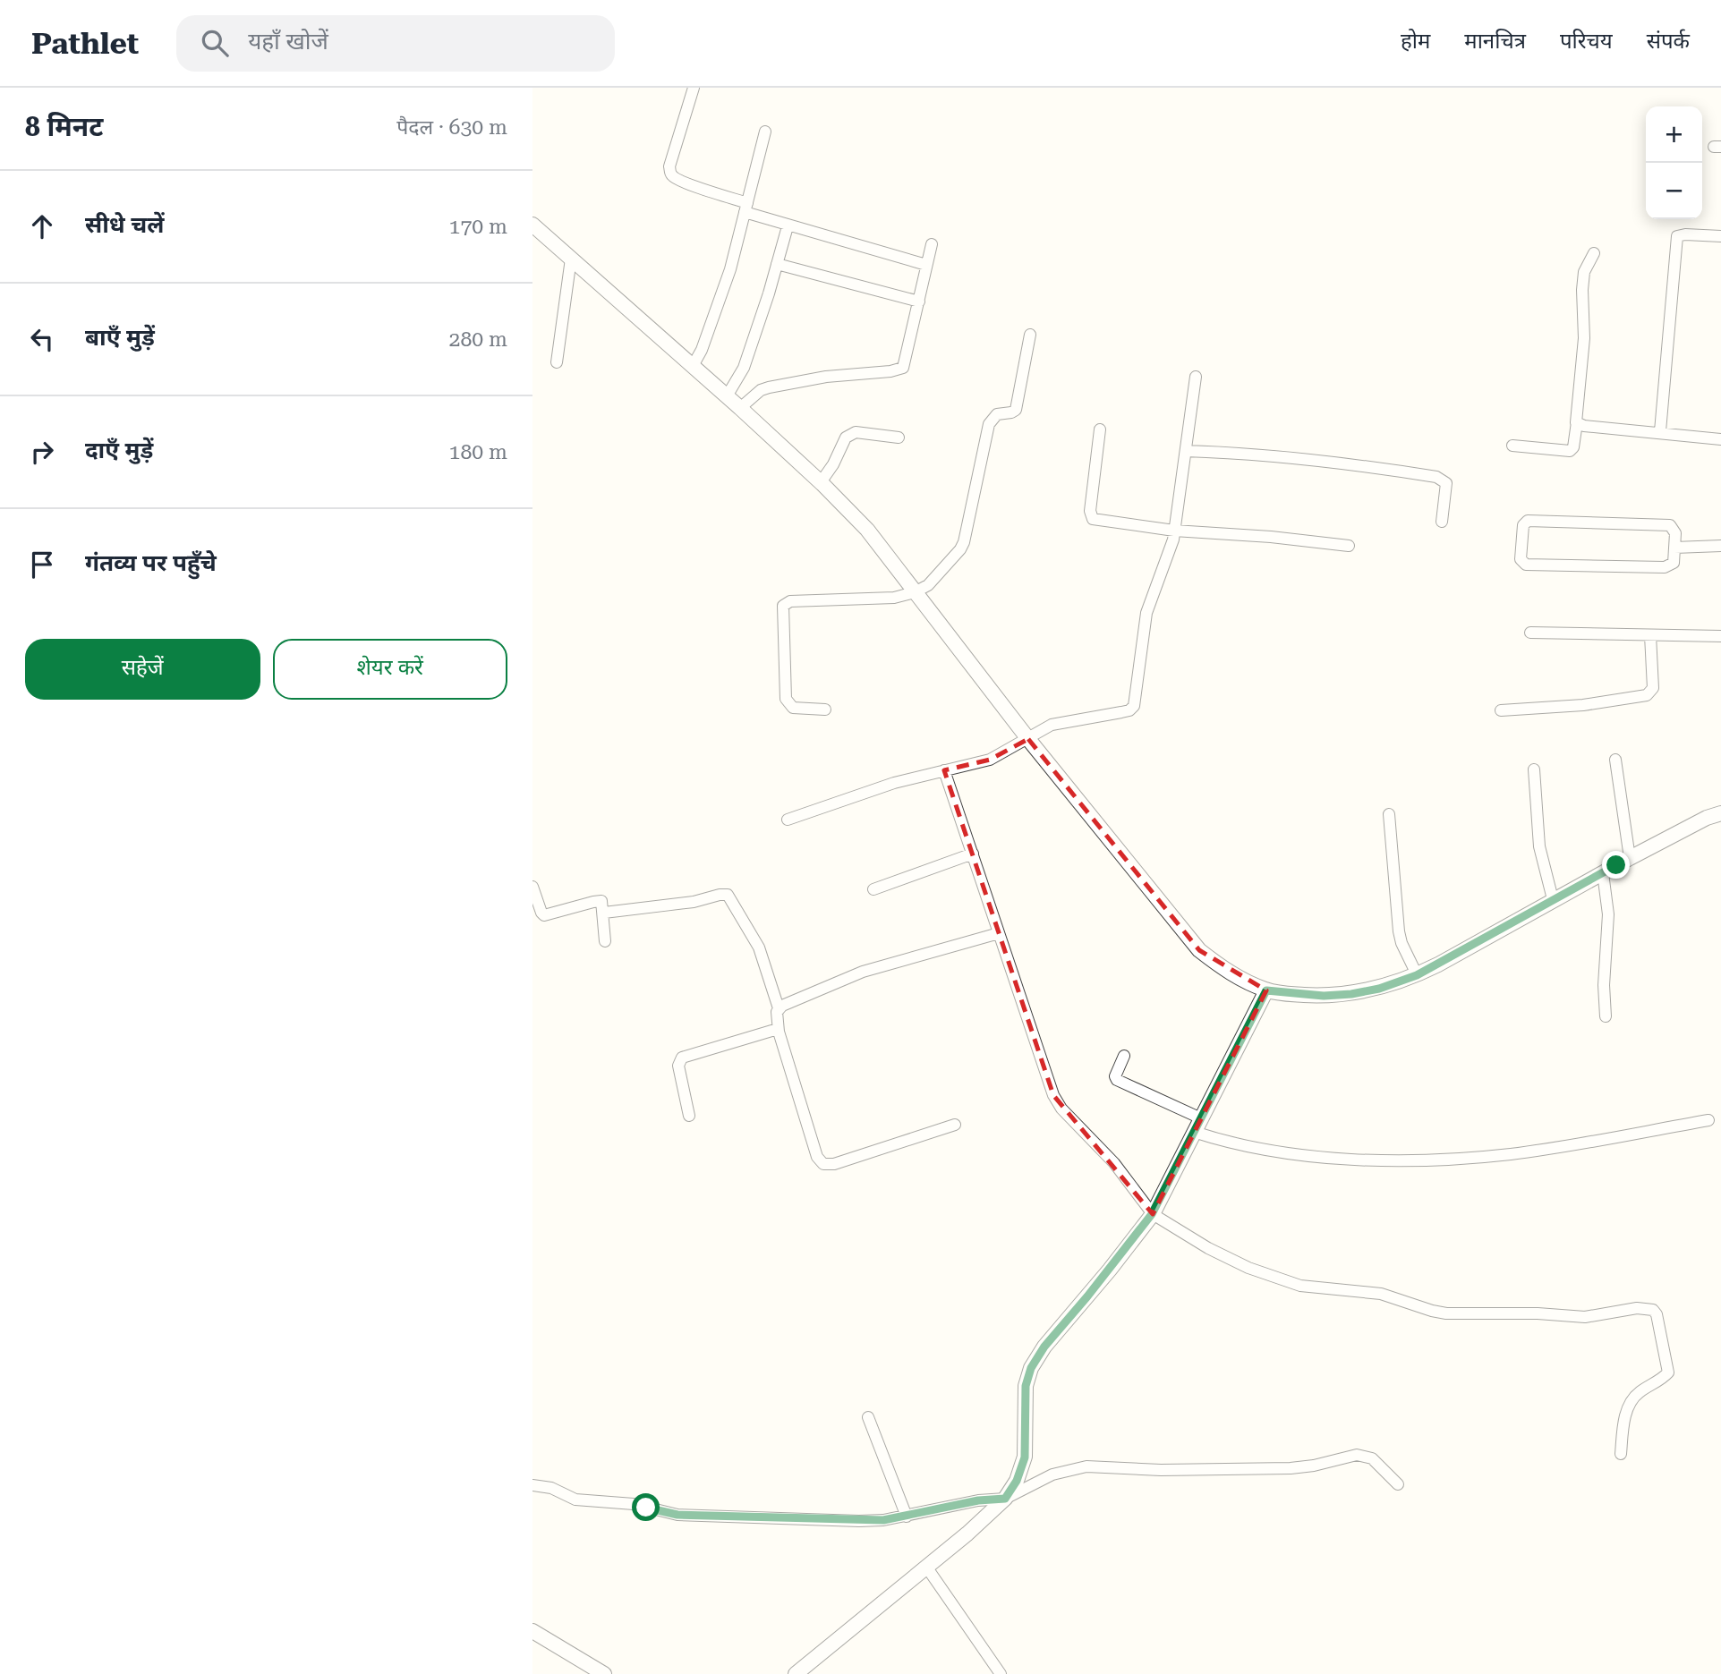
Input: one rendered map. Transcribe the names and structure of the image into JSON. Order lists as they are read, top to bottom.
{
  "page": {
    "header": "Pathlet",
    "search": "यहाँ खोजें",
    "nav": [
      "होम",
      "मानचित्र",
      "परिचय",
      "संपर्क"
    ],
    "heading": ["8 मिनट", "पैदल · 630 m"],
    "map_buttons": ["+", "−"],
    "list": [
      ["सीधे चलें", "170 m"],
      ["बाएँ मुड़ें", "280 m"],
      ["दाएँ मुड़ें", "180 m"],
      "गंतव्य पर पहुँचे"
    ],
    "buttons": ["सहेजें", "शेयर करें"]
  }
}
